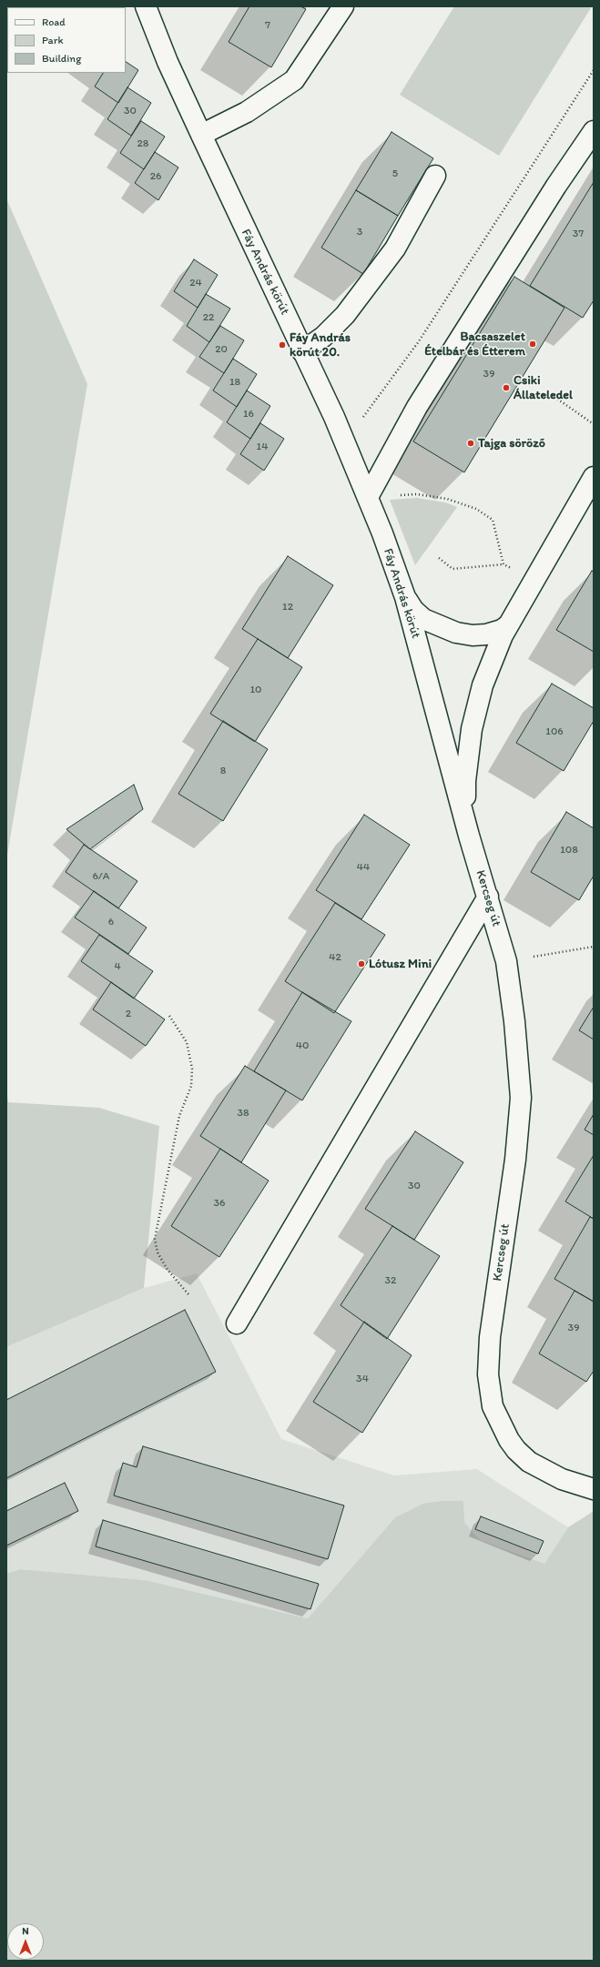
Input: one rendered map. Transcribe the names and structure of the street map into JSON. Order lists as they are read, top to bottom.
{
  "streets": {
    "street": ["Fáy András körút", "Kercseg út"]
  },
  "crossings": [
    ["Fáy András körút", "Kercseg út"]
  ],
  "places": [
    "Bacsaszelet Ételbár és Étterem",
    "Fáy András körút 20.",
    "Csiki Állateledel",
    "Tajga söröző",
    "Lótusz Mini"
  ],
  "house_numbers": [
    "7",
    "30",
    "28",
    "5",
    "26",
    "3",
    "37",
    "24",
    "22",
    "20",
    "39",
    "18",
    "16",
    "14",
    "12",
    "10",
    "106",
    "8",
    "108",
    "44",
    "6/A",
    "6",
    "42",
    "4",
    "2",
    "40",
    "38",
    "30",
    "36",
    "32",
    "39",
    "34"
  ],
  "legend": ["Road", "Park", "Building"],
  "north": "top"
}
